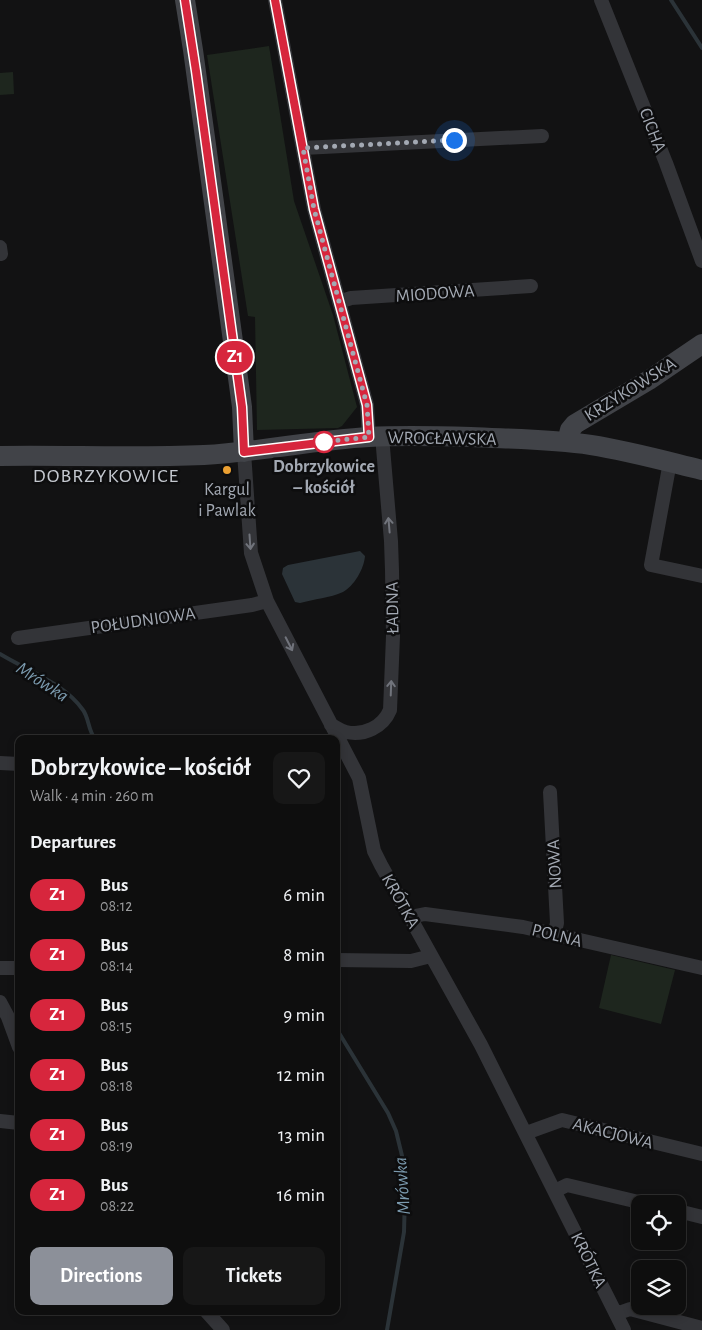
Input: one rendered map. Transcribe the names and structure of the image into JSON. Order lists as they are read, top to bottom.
{
  "streets": {
    "street": [
      "CICHA",
      "MIODOWA",
      "KRZYKOWSKA",
      "WROCŁAWSKA",
      "ŁADNA",
      "POŁUDNIOWA",
      "NOWA",
      "KRÓTKA",
      "POLNA",
      "AKACJOWA"
    ]
  },
  "crossings": [
    ["MIODOWA", "ŁADNA"],
    ["KRZYKOWSKA", "WROCŁAWSKA"],
    ["WROCŁAWSKA", "ŁADNA"],
    ["WROCŁAWSKA", "KRÓTKA"],
    ["POŁUDNIOWA", "KRÓTKA"],
    ["NOWA", "POLNA"],
    ["KRÓTKA", "POLNA"],
    ["KRÓTKA", "AKACJOWA"]
  ],
  "one_way": ["ŁADNA"],
  "districts": ["DOBRZYKOWICE"],
  "water": ["Mrówka"],
  "places": ["Dobrzykowice – kościół", "Kargul i Pawlak"],
  "lines": ["bus line Z1"],
  "page": {
    "on_map": "Z1",
    "heading": [
      ["Dobrzykowice – kościół", "Walk · 4 min · 260 m"],
      "Departures"
    ],
    "list": [
      {
        "mark": "Z1",
        "name": "Bus",
        "note": "08:12",
        "value": "6 min"
      },
      {
        "mark": "Z1",
        "name": "Bus",
        "note": "08:14",
        "value": "8 min"
      },
      {
        "mark": "Z1",
        "name": "Bus",
        "note": "08:15",
        "value": "9 min"
      },
      {
        "mark": "Z1",
        "name": "Bus",
        "note": "08:18",
        "value": "12 min"
      },
      {
        "mark": "Z1",
        "name": "Bus",
        "note": "08:19",
        "value": "13 min"
      },
      {
        "mark": "Z1",
        "name": "Bus",
        "note": "08:22",
        "value": "16 min"
      }
    ],
    "buttons": ["Directions", "Tickets"]
  }
}
